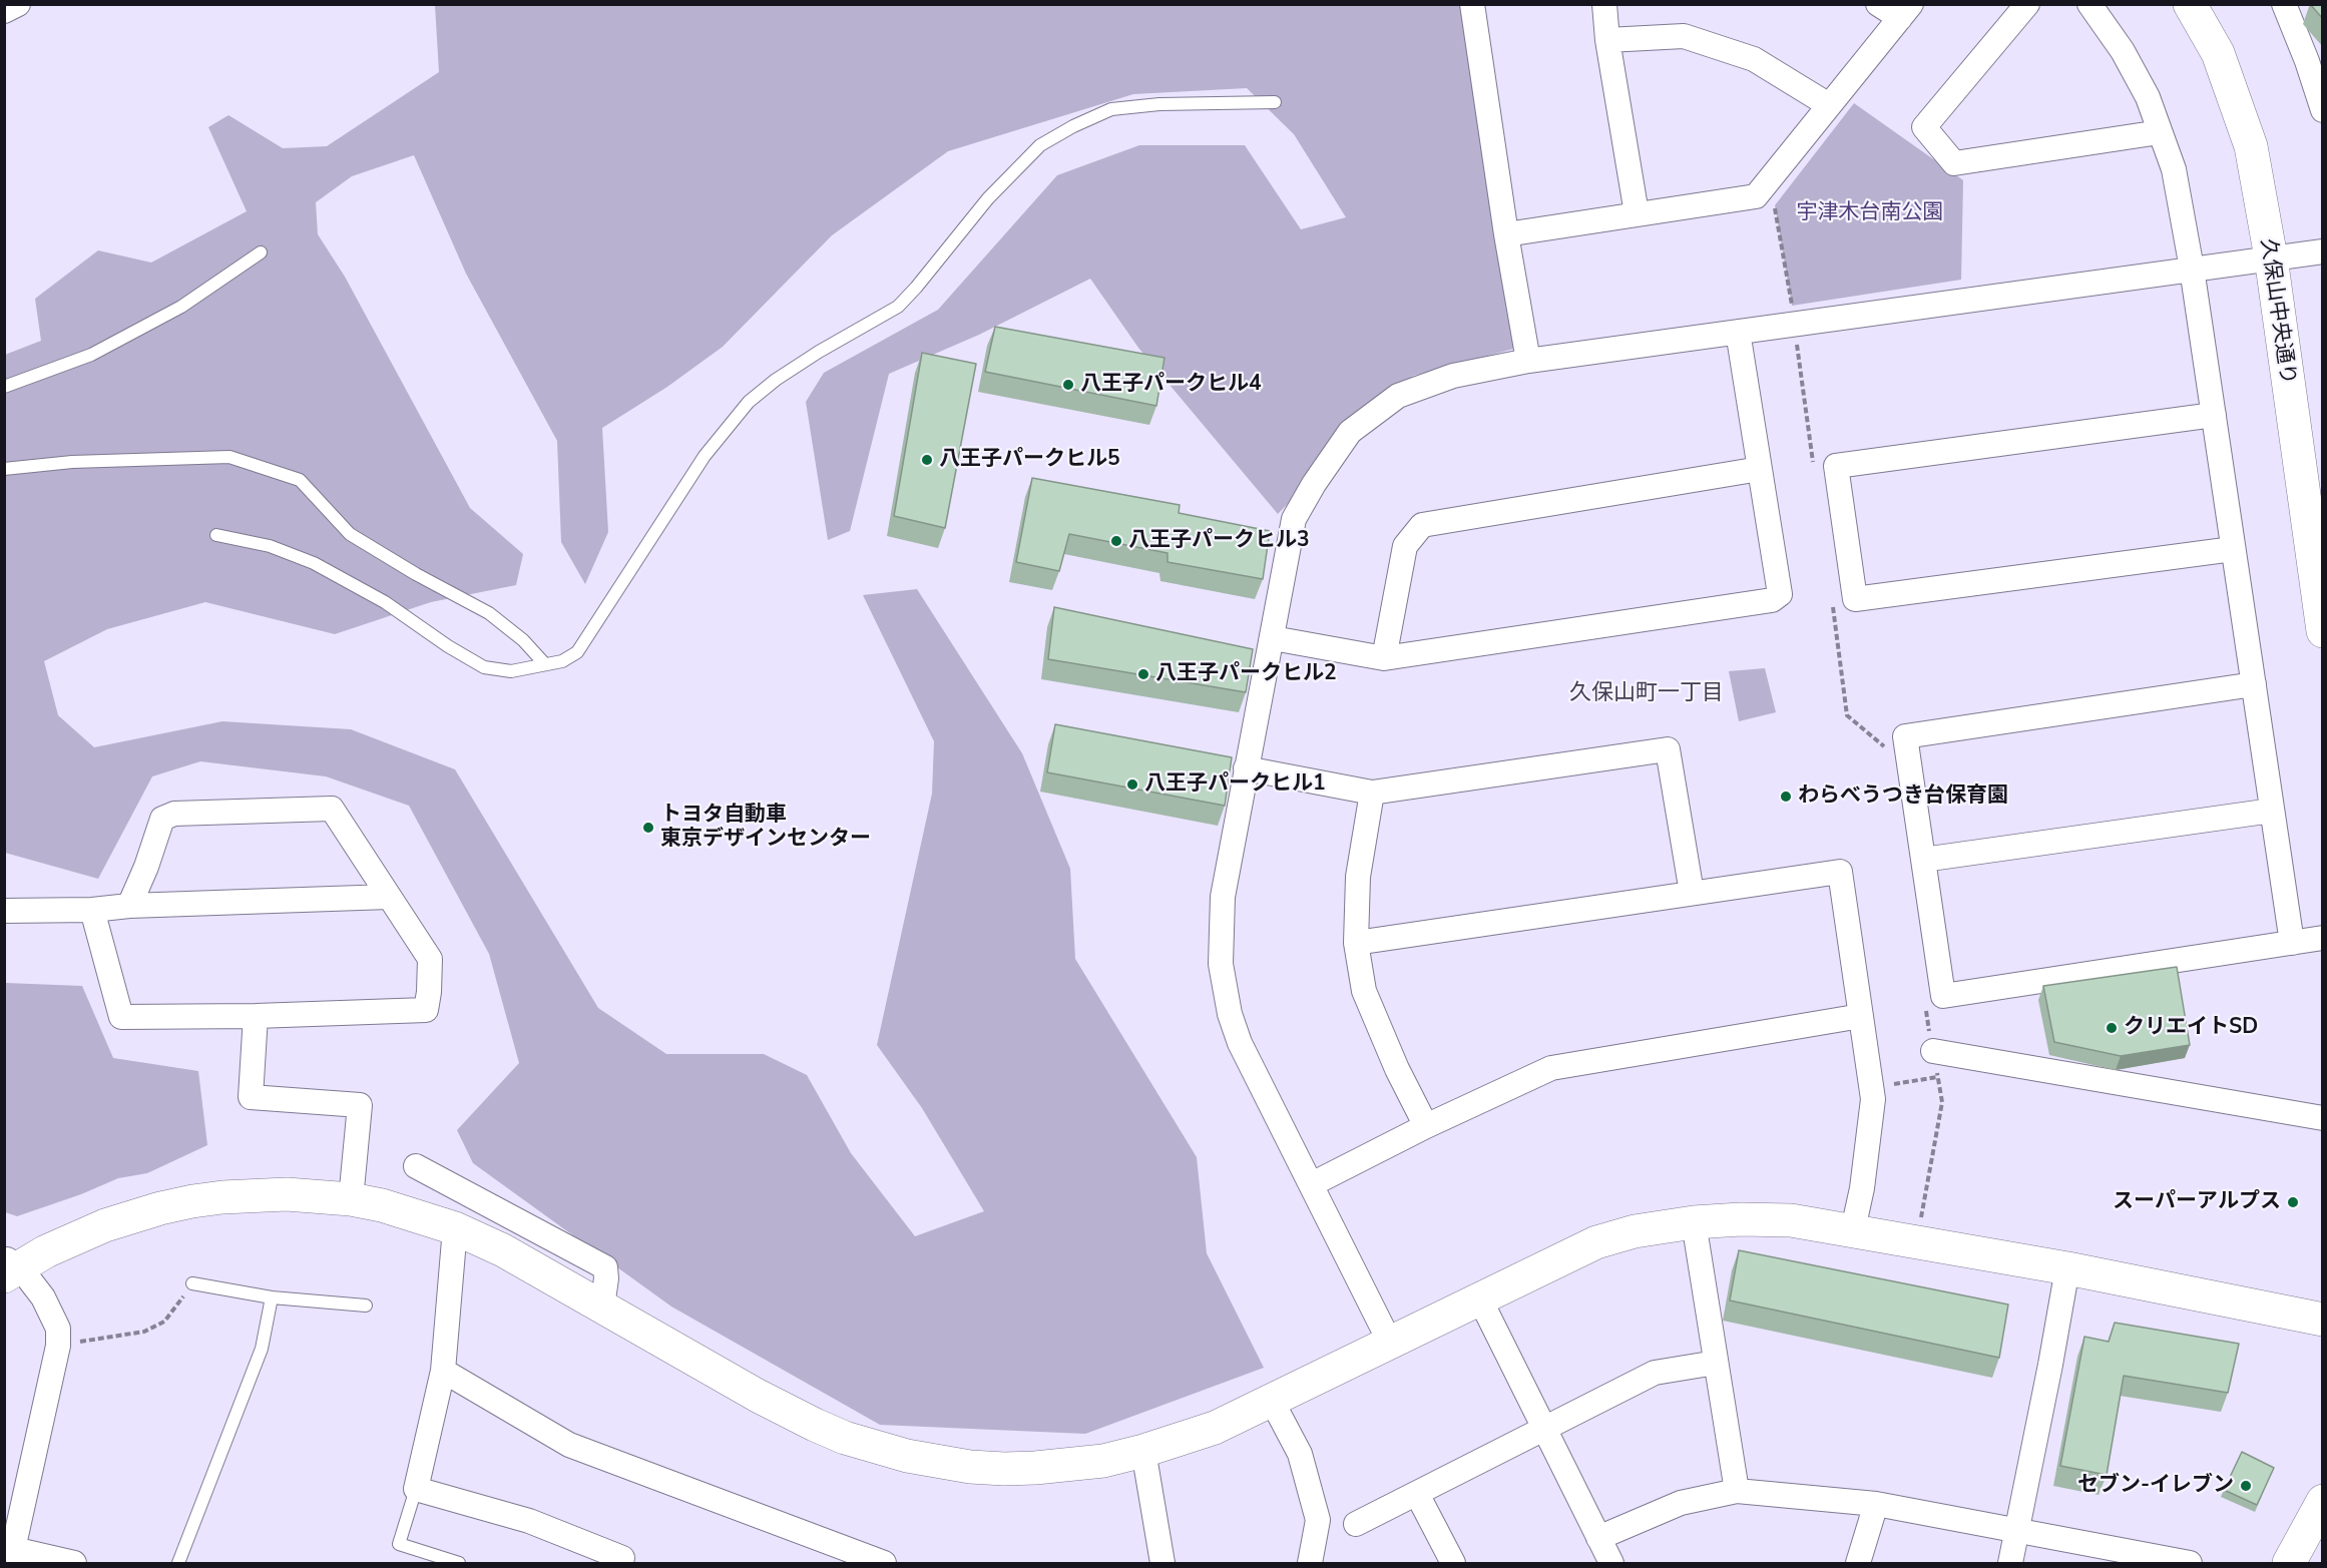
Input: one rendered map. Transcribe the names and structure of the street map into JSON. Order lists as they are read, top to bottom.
{
  "streets": {
    "street": ["久保山中央通り"]
  },
  "districts": ["久保山町一丁目"],
  "parks": ["宇津木台南公園"],
  "places": [
    "八王子パークヒル4",
    "八王子パークヒル5",
    "八王子パークヒル3",
    "八王子パークヒル2",
    "八王子パークヒル1",
    "わらべうつき台保育園",
    "トヨタ自動車 東京デザインセンター",
    "クリエイトSD",
    "スーパーアルプス",
    "セブン-イレブン"
  ]
}
